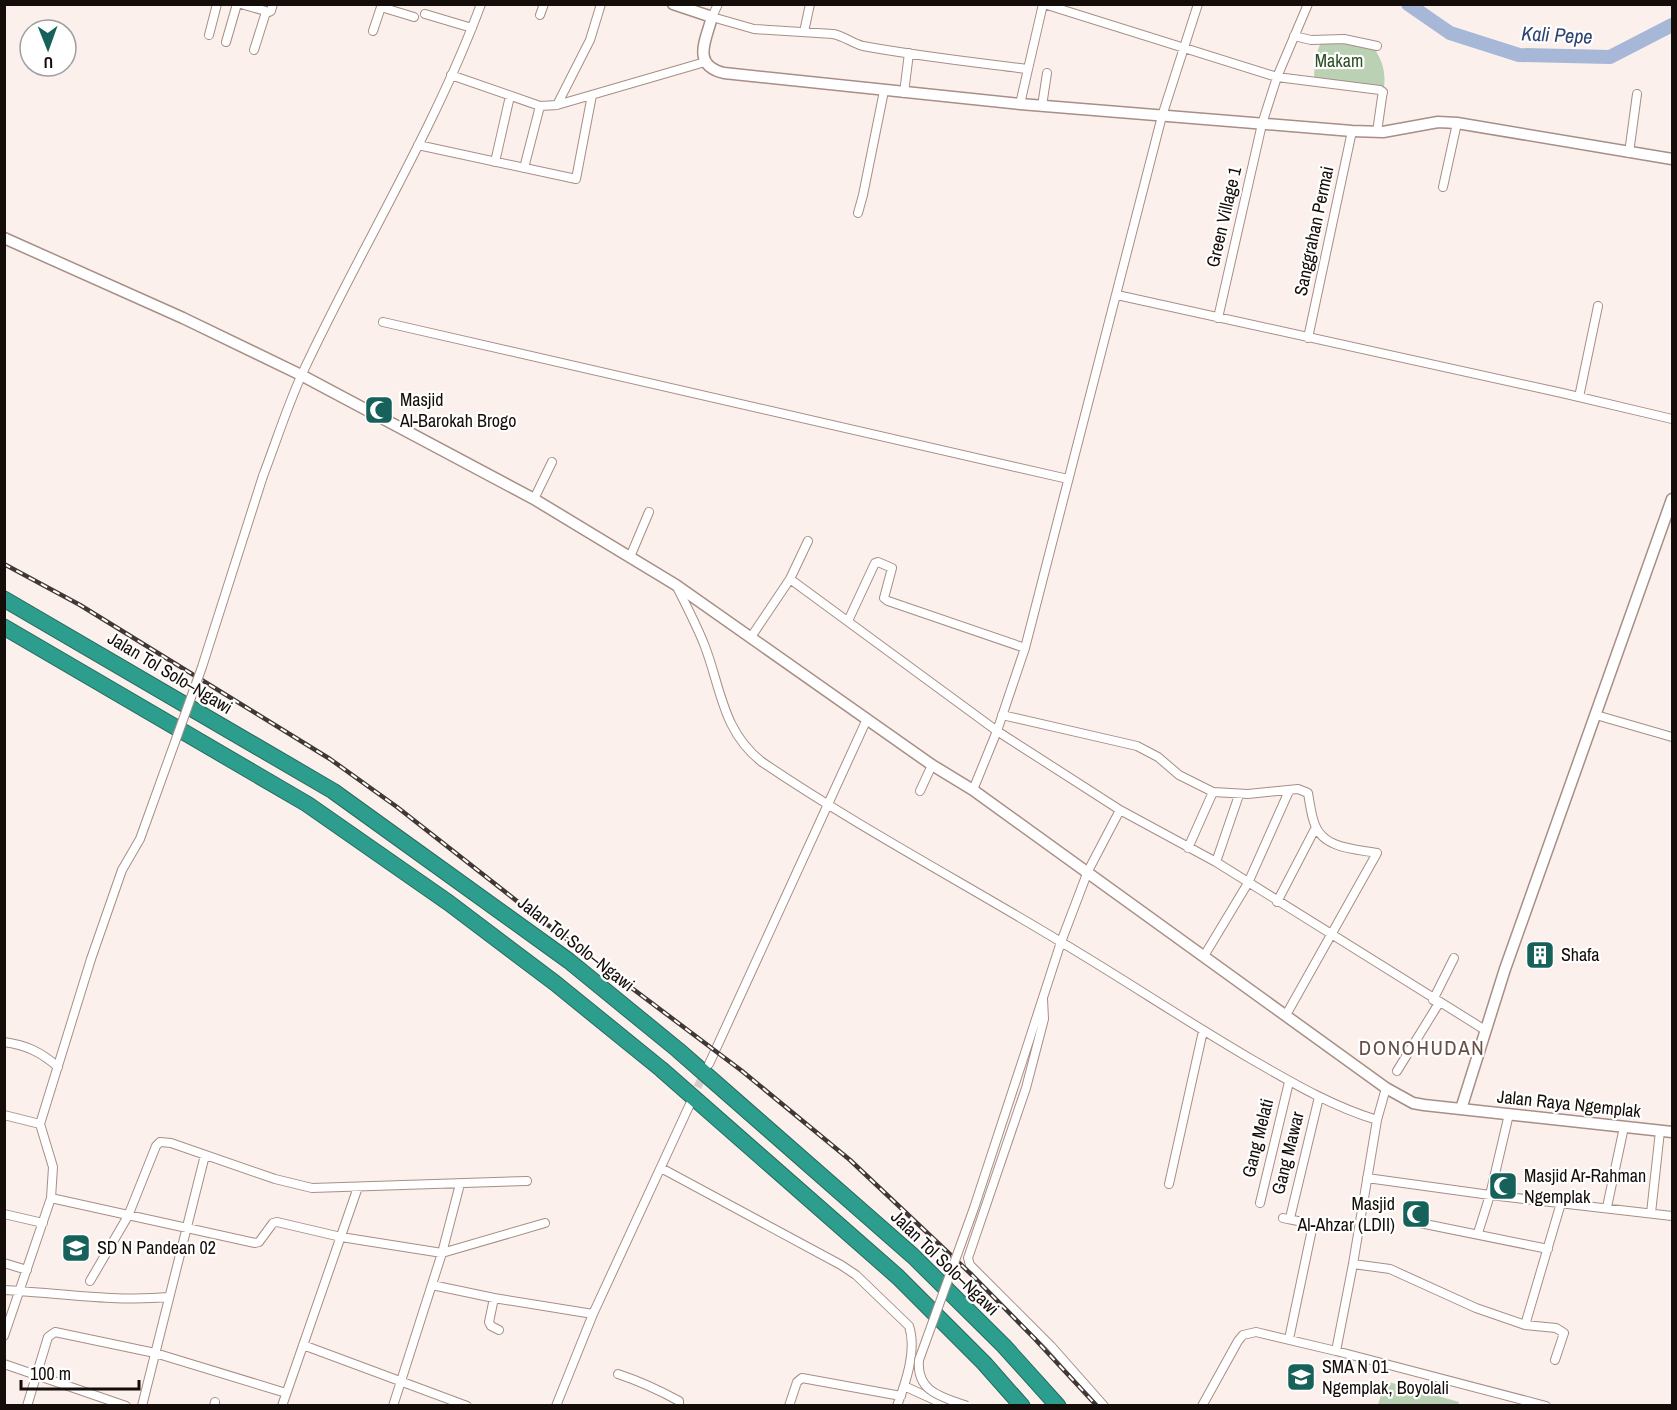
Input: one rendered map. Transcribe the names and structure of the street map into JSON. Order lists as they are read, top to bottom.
{
  "streets": {
    "highway": ["Jalan Tol Solo–Ngawi"],
    "main road": ["Jalan Raya Ngemplak"],
    "street": [
      "Green Village 1",
      "Sanggrahan Permai",
      "Gang Melati",
      "Gang Mawar"
    ]
  },
  "districts": ["DONOHUDAN"],
  "water": ["Kali Pepe"],
  "parks": ["Makam"],
  "places": {
    "mosque": ["Masjid Al-Barokah Brogo", "Masjid Ar-Rahman Ngemplak", "Masjid Al-Ahzar (LDII)"],
    "building": ["Shafa"],
    "school or university": ["SD N Pandean 02", "SMA N 01 Ngemplak, Boyolali"]
  },
  "scale_bar": "100 m",
  "north": "bottom"
}
